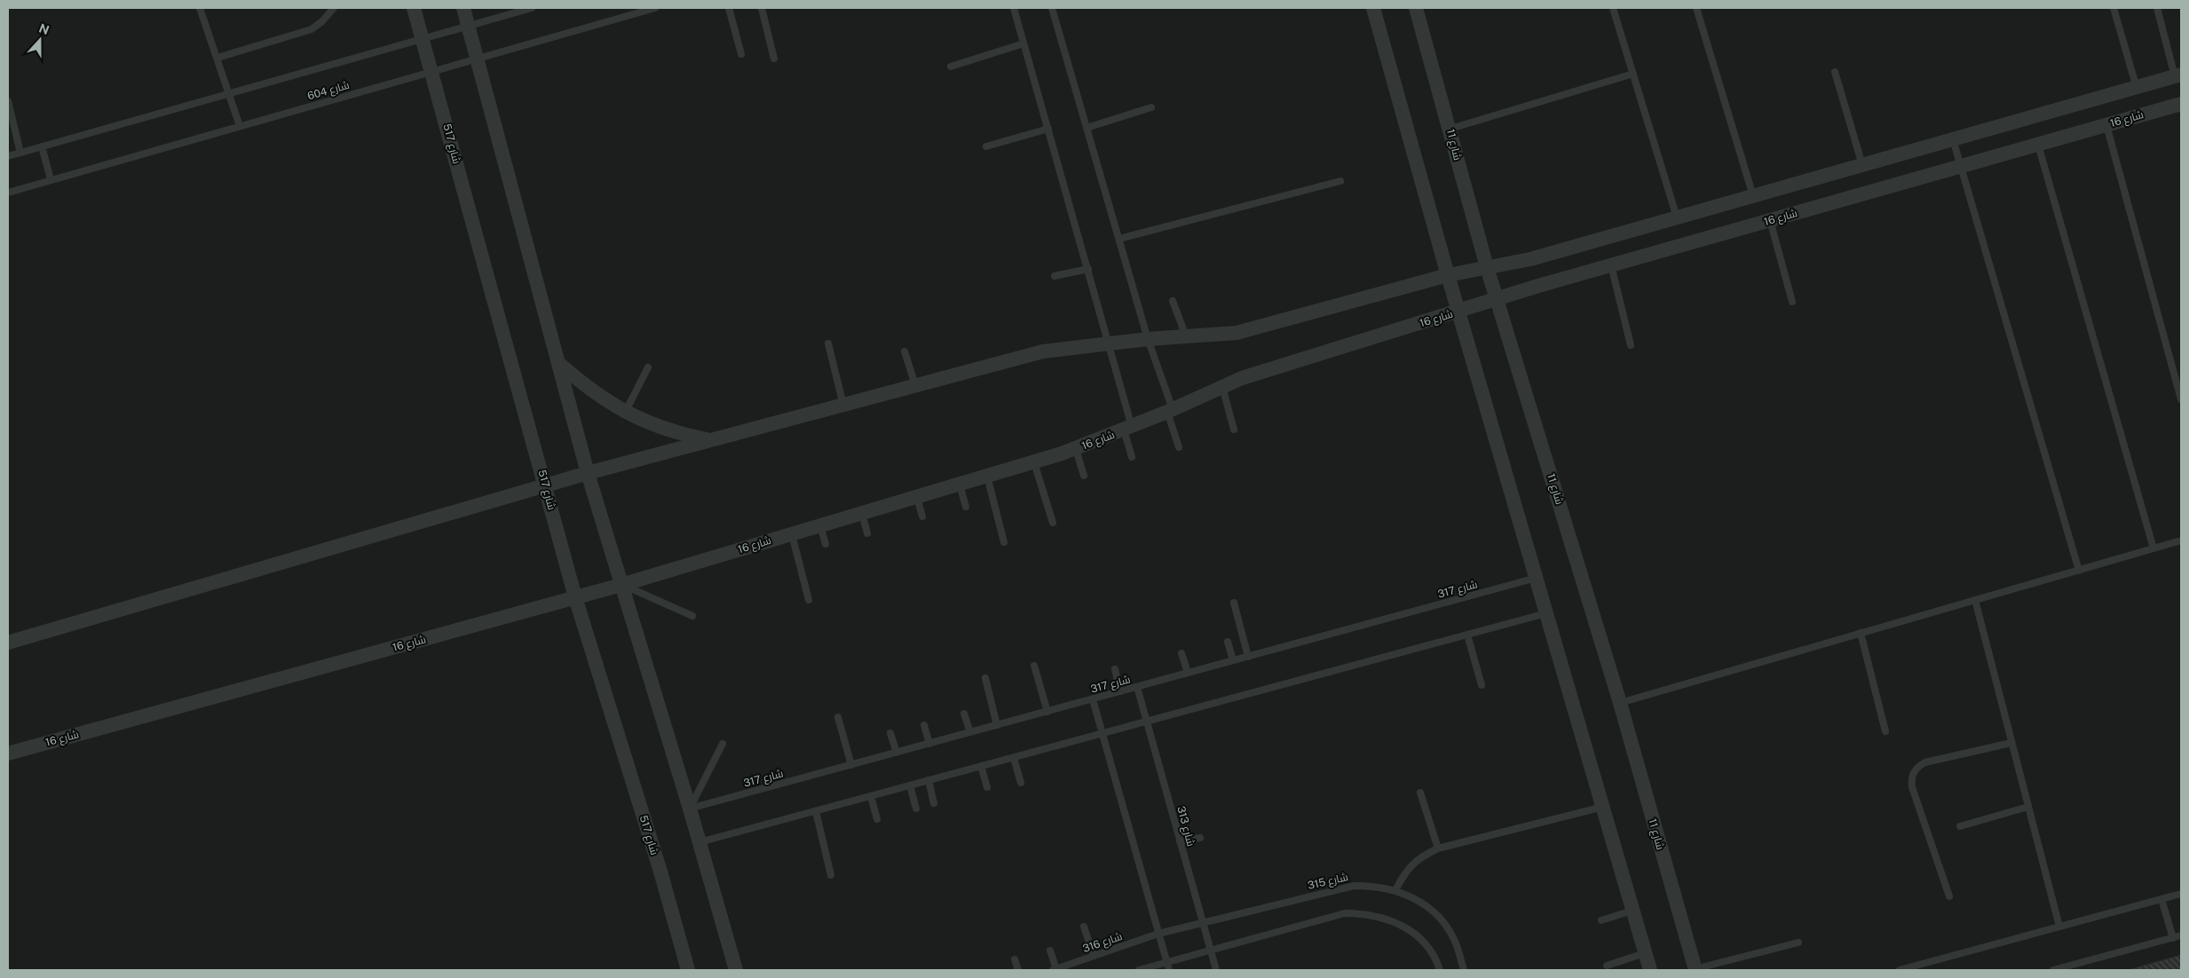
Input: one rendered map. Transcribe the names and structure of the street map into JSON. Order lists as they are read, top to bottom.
{
  "streets": {
    "street": ["شارع 16", "شارع 517", "شارع 11"],
    "lane": [
      "شارع 604",
      "شارع 317",
      "شارع 313",
      "شارع 315",
      "شارع 316"
    ]
  },
  "crossings": [
    ["شارع 604", "شارع 517"],
    ["شارع 16", "شارع 517"],
    ["شارع 16", "شارع 11"],
    ["شارع 317", "شارع 313"],
    ["شارع 313", "شارع 315"],
    ["شارع 315", "شارع 316"]
  ],
  "north": "top"
}
